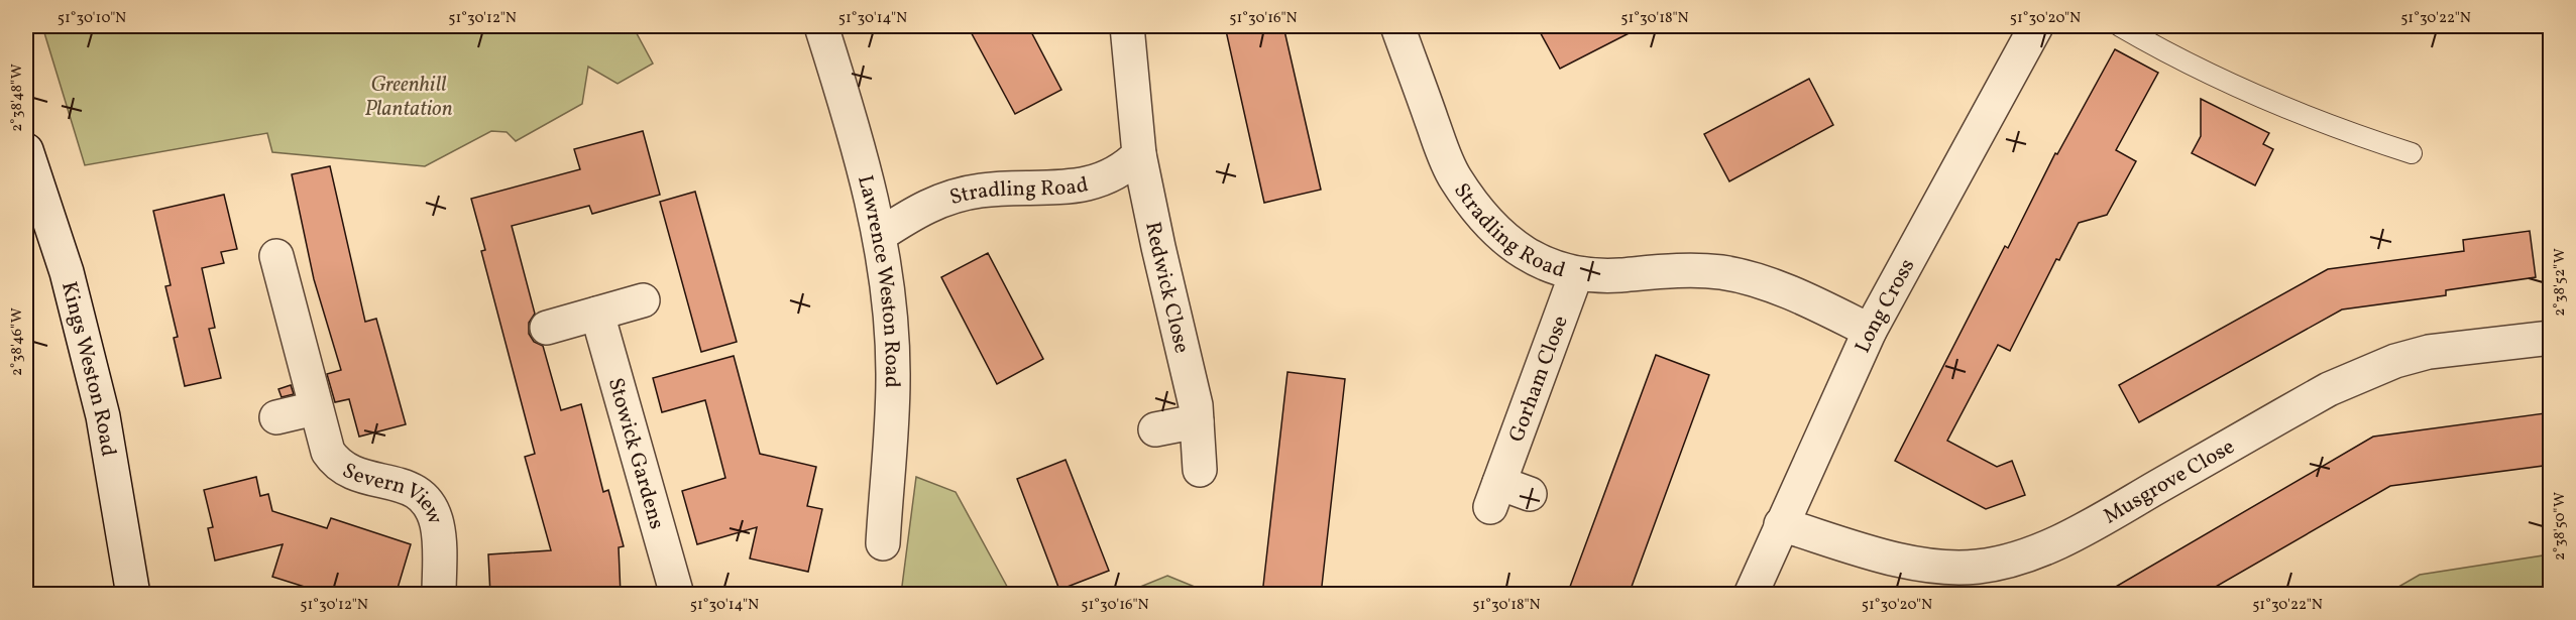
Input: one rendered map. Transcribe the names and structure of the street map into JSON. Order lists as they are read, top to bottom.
{
  "streets": {
    "street": [
      "Stradling Road",
      "Lawrence Weston Road",
      "Redwick Close",
      "Long Cross",
      "Kings Weston Road",
      "Gorham Close",
      "Stowick Gardens",
      "Musgrove Close",
      "Severn View"
    ]
  },
  "crossings": [
    ["Stradling Road", "Lawrence Weston Road"],
    ["Stradling Road", "Redwick Close"],
    ["Stradling Road", "Long Cross"],
    ["Stradling Road", "Gorham Close"],
    ["Long Cross", "Musgrove Close"]
  ],
  "parks": ["Greenhill Plantation"],
  "coordinates": [
    "51°30'10\"N",
    "51°30'12\"N",
    "51°30'14\"N",
    "51°30'16\"N",
    "51°30'18\"N",
    "51°30'20\"N",
    "51°30'22\"N",
    "2°38'48\"W",
    "2°38'52\"W",
    "2°38'46\"W",
    "2°38'50\"W"
  ]
}
